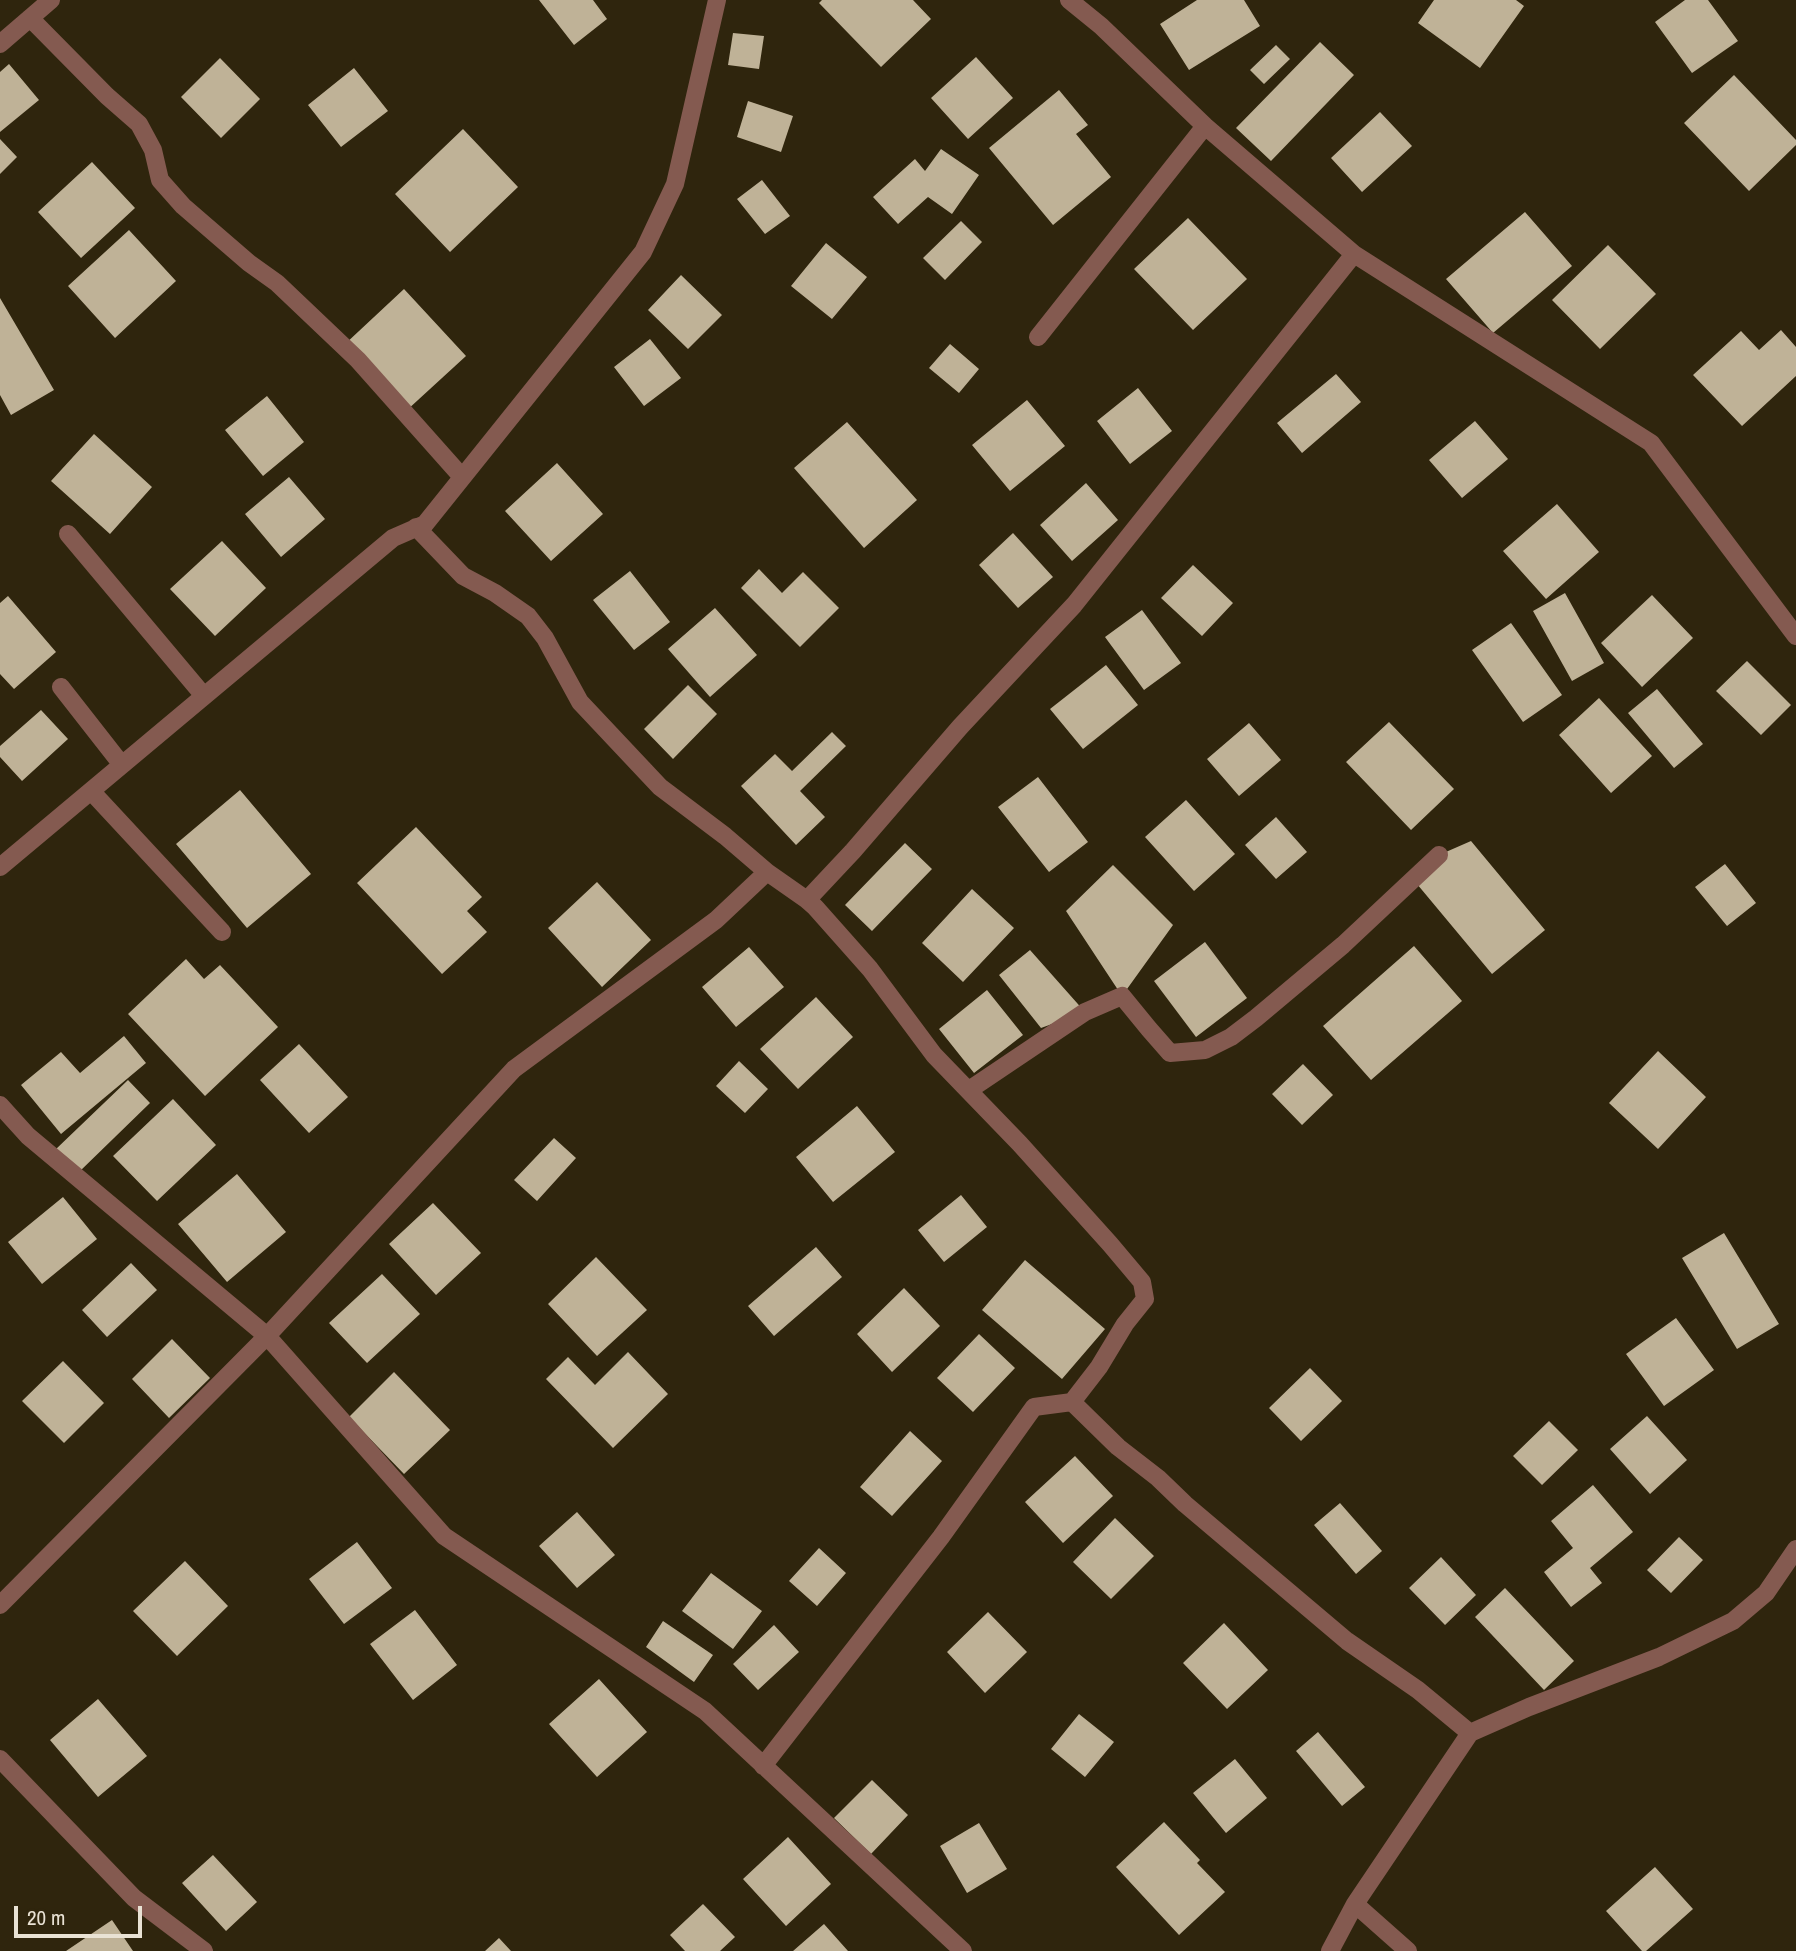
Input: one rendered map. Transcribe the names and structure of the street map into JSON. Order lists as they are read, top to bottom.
{
  "scale_bar": "20 m"
}
